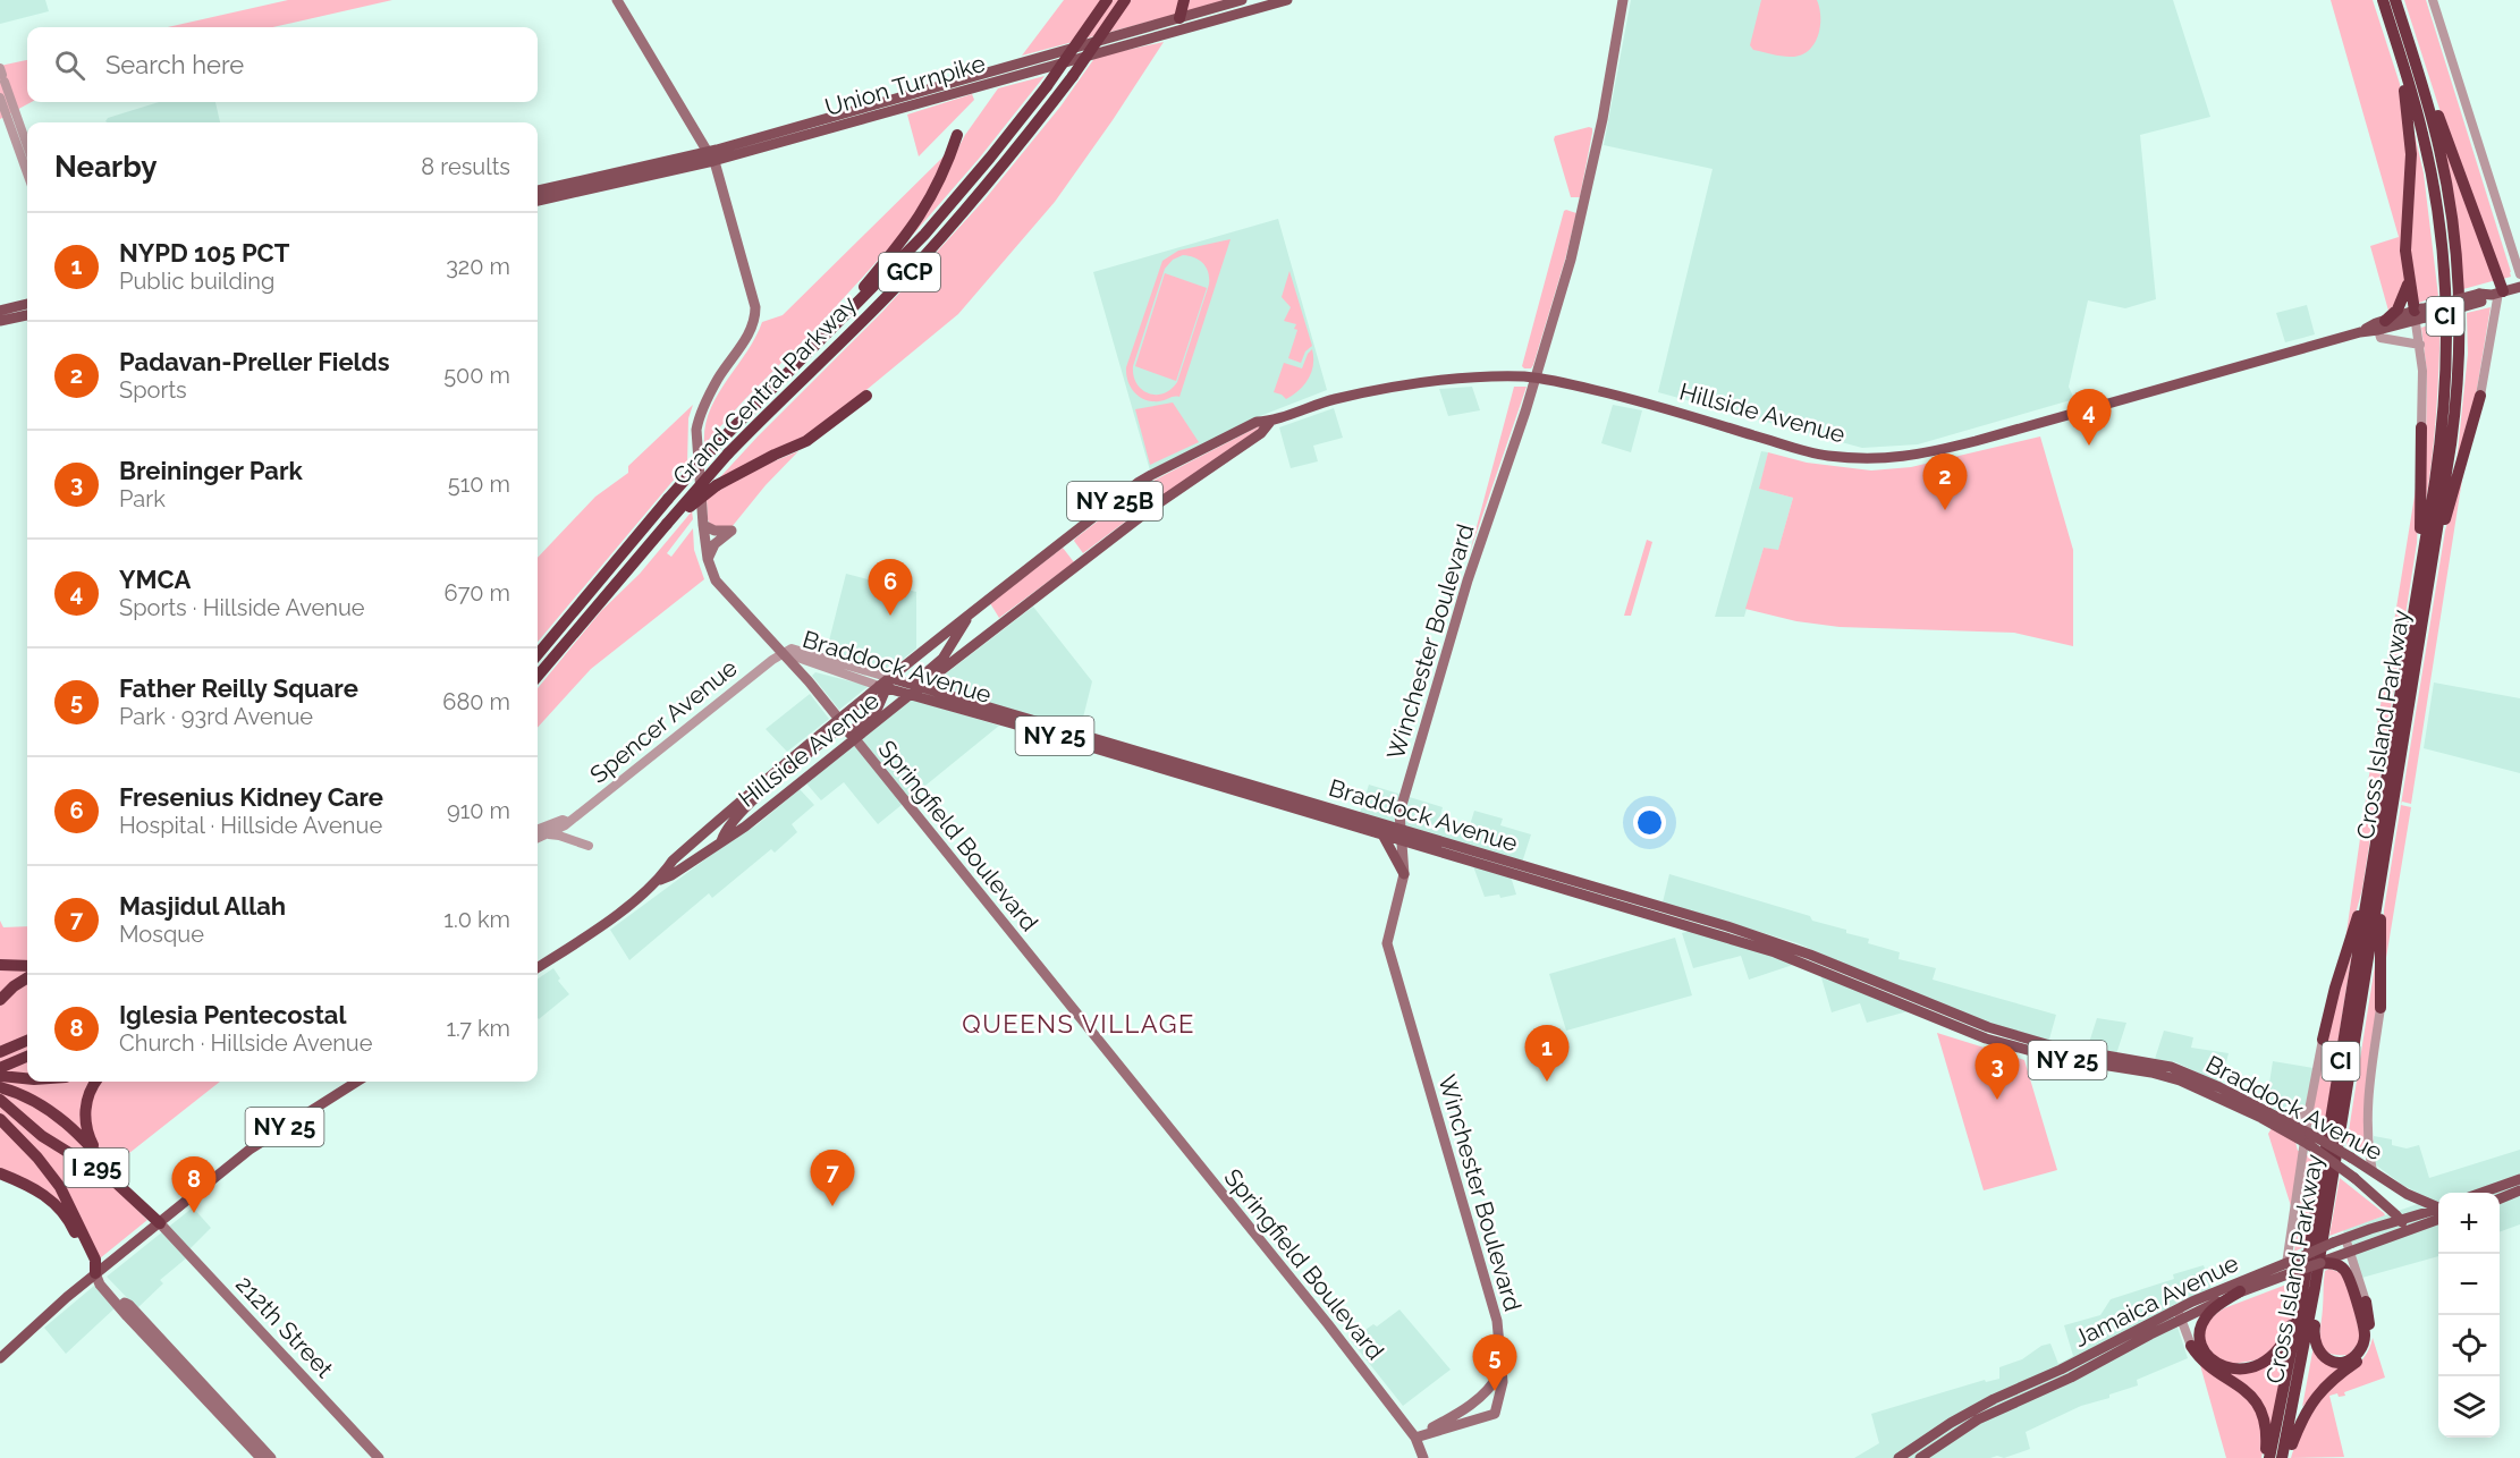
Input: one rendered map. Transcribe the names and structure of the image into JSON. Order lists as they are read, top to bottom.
{
  "streets": {
    "highway": [
      "GCP",
      "CI",
      "Grand Central Parkway",
      "Cross Island Parkway",
      "I 295"
    ],
    "main road": [
      "Union Turnpike",
      "Hillside Avenue",
      "NY 25B",
      "Winchester Boulevard",
      "Braddock Avenue",
      "NY 25",
      "Springfield Boulevard",
      "Jamaica Avenue",
      "212th Street"
    ],
    "street": ["Spencer Avenue"]
  },
  "crossings": [
    ["Union Turnpike", "Springfield Boulevard"],
    ["Hillside Avenue", "Winchester Boulevard"],
    ["Hillside Avenue", "Braddock Avenue"],
    ["Hillside Avenue", "Springfield Boulevard"],
    ["Winchester Boulevard", "Braddock Avenue"],
    ["Winchester Boulevard", "Springfield Boulevard"],
    ["Braddock Avenue", "Spencer Avenue"],
    ["Braddock Avenue", "Cross Island Parkway"],
    ["Braddock Avenue", "Springfield Boulevard"],
    ["Braddock Avenue", "Jamaica Avenue"],
    ["Spencer Avenue", "Springfield Boulevard"],
    ["Cross Island Parkway", "Jamaica Avenue"],
    ["NY 25", "I 295"],
    ["NY 25", "212th Street"],
    ["I 295", "212th Street"]
  ],
  "districts": ["QUEENS VILLAGE"],
  "page": {
    "search": "Search here",
    "heading": ["Nearby", "8 results"],
    "list": [
      {
        "mark": "1",
        "name": "NYPD 105 PCT",
        "note": "Public building",
        "value": "320 m"
      },
      {
        "mark": "2",
        "name": "Padavan-Preller Fields",
        "note": "Sports",
        "value": "500 m"
      },
      {
        "mark": "3",
        "name": "Breininger Park",
        "note": "Park",
        "value": "510 m"
      },
      {
        "mark": "4",
        "name": "YMCA",
        "note": "Sports · Hillside Avenue",
        "value": "670 m"
      },
      {
        "mark": "5",
        "name": "Father Reilly Square",
        "note": "Park · 93rd Avenue",
        "value": "680 m"
      },
      {
        "mark": "6",
        "name": "Fresenius Kidney Care",
        "note": "Hospital · Hillside Avenue",
        "value": "910 m"
      },
      {
        "mark": "7",
        "name": "Masjidul Allah",
        "note": "Mosque",
        "value": "1.0 km"
      },
      {
        "mark": "8",
        "name": "Iglesia Pentecostal",
        "note": "Church · Hillside Avenue",
        "value": "1.7 km"
      }
    ],
    "pins": [
      "4",
      "2",
      "6",
      "1",
      "3",
      "7",
      "8",
      "5"
    ],
    "map_buttons": ["+", "−"]
  }
}
